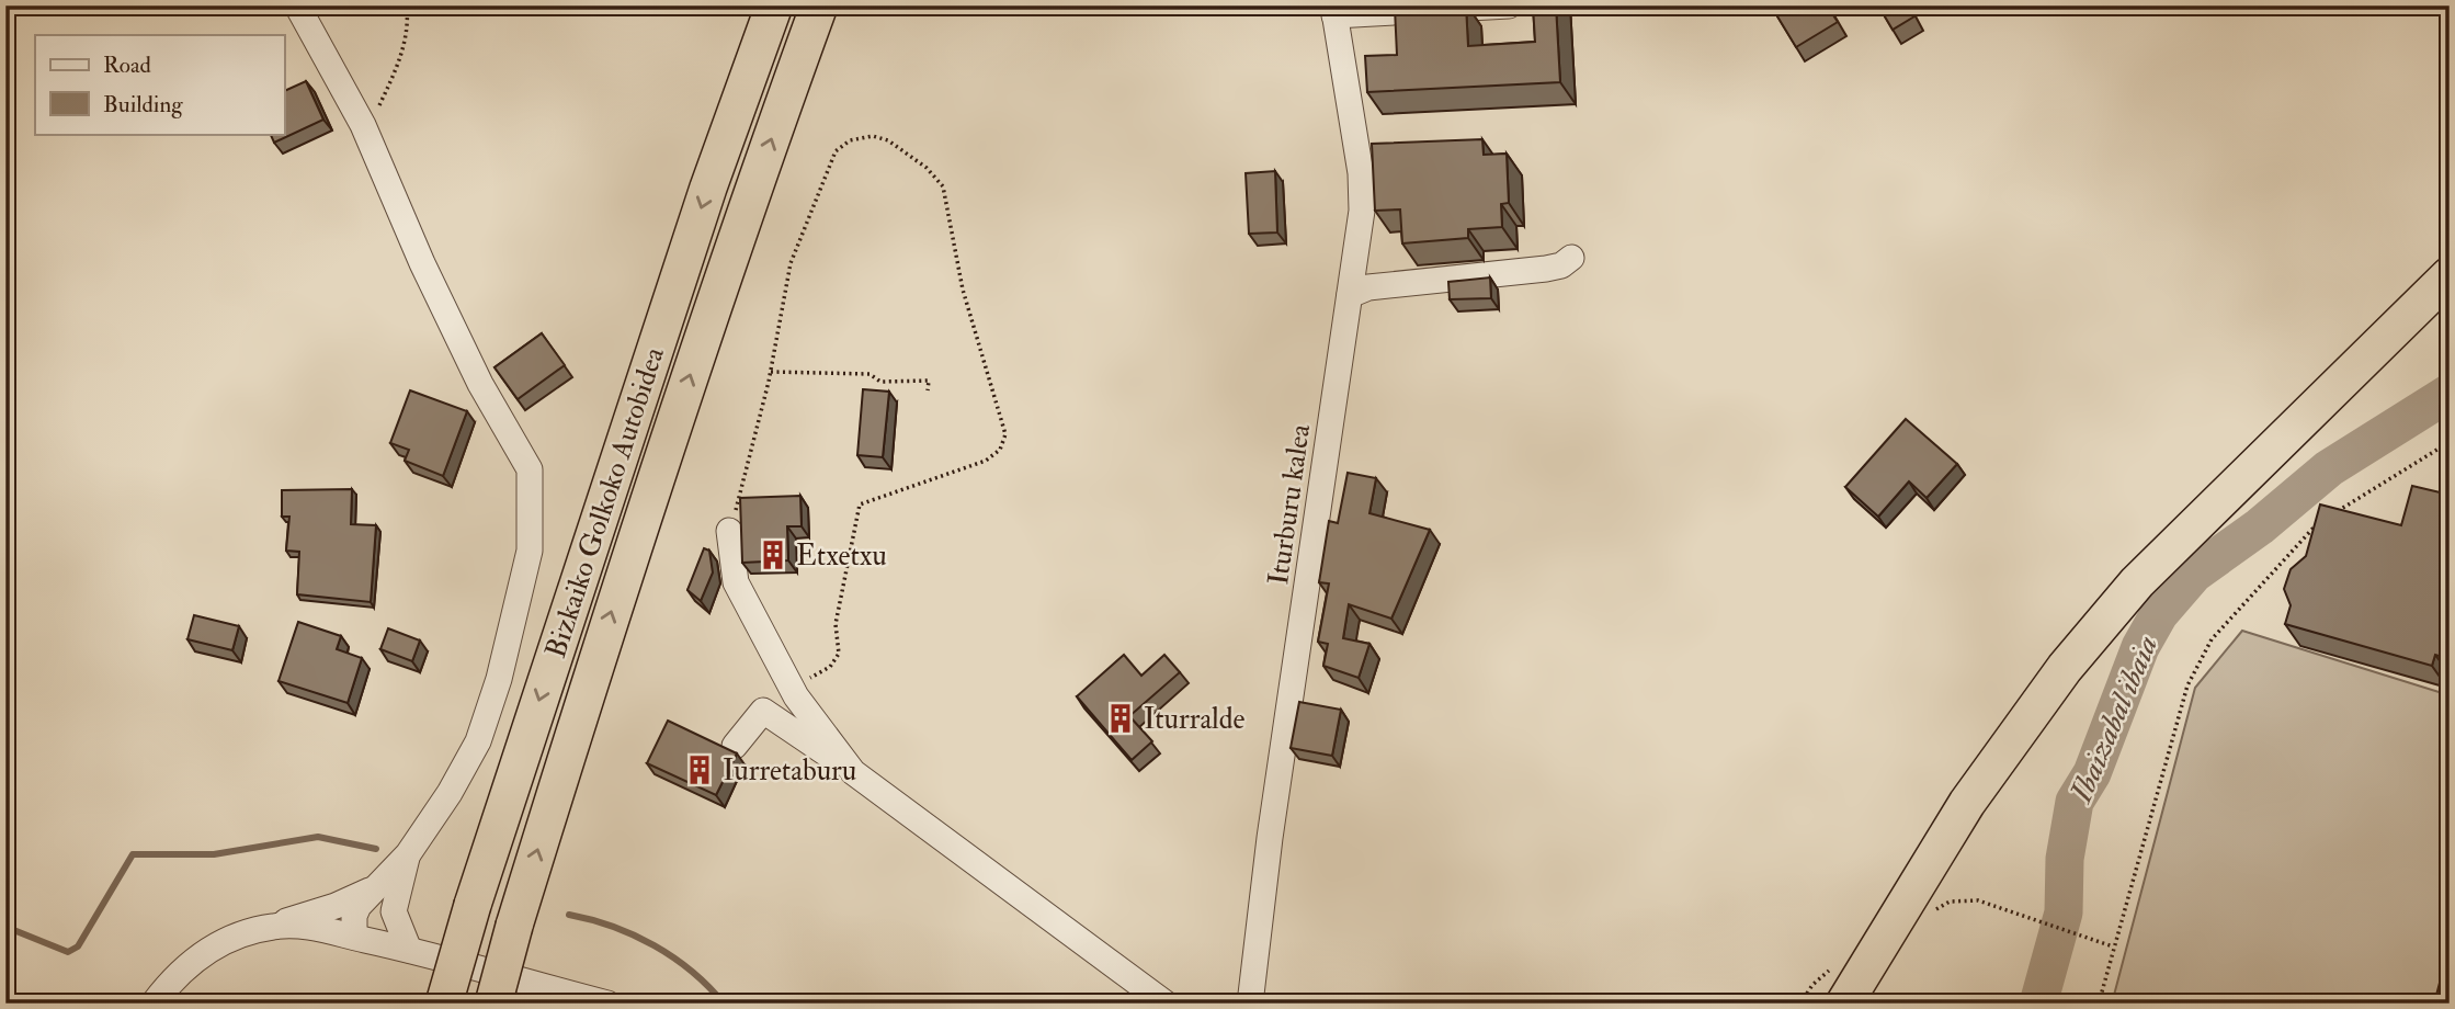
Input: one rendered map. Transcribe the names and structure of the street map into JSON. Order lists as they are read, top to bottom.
{
  "streets": {
    "highway": ["Bizkaiko Golkoko Autobidea"],
    "street": ["Iturburu kalea"]
  },
  "water": ["Ibaizabal ibaia"],
  "places": {
    "building": ["Etxetxu", "Iturralde", "Iurretaburu"]
  },
  "legend": ["Road", "Building"]
}
